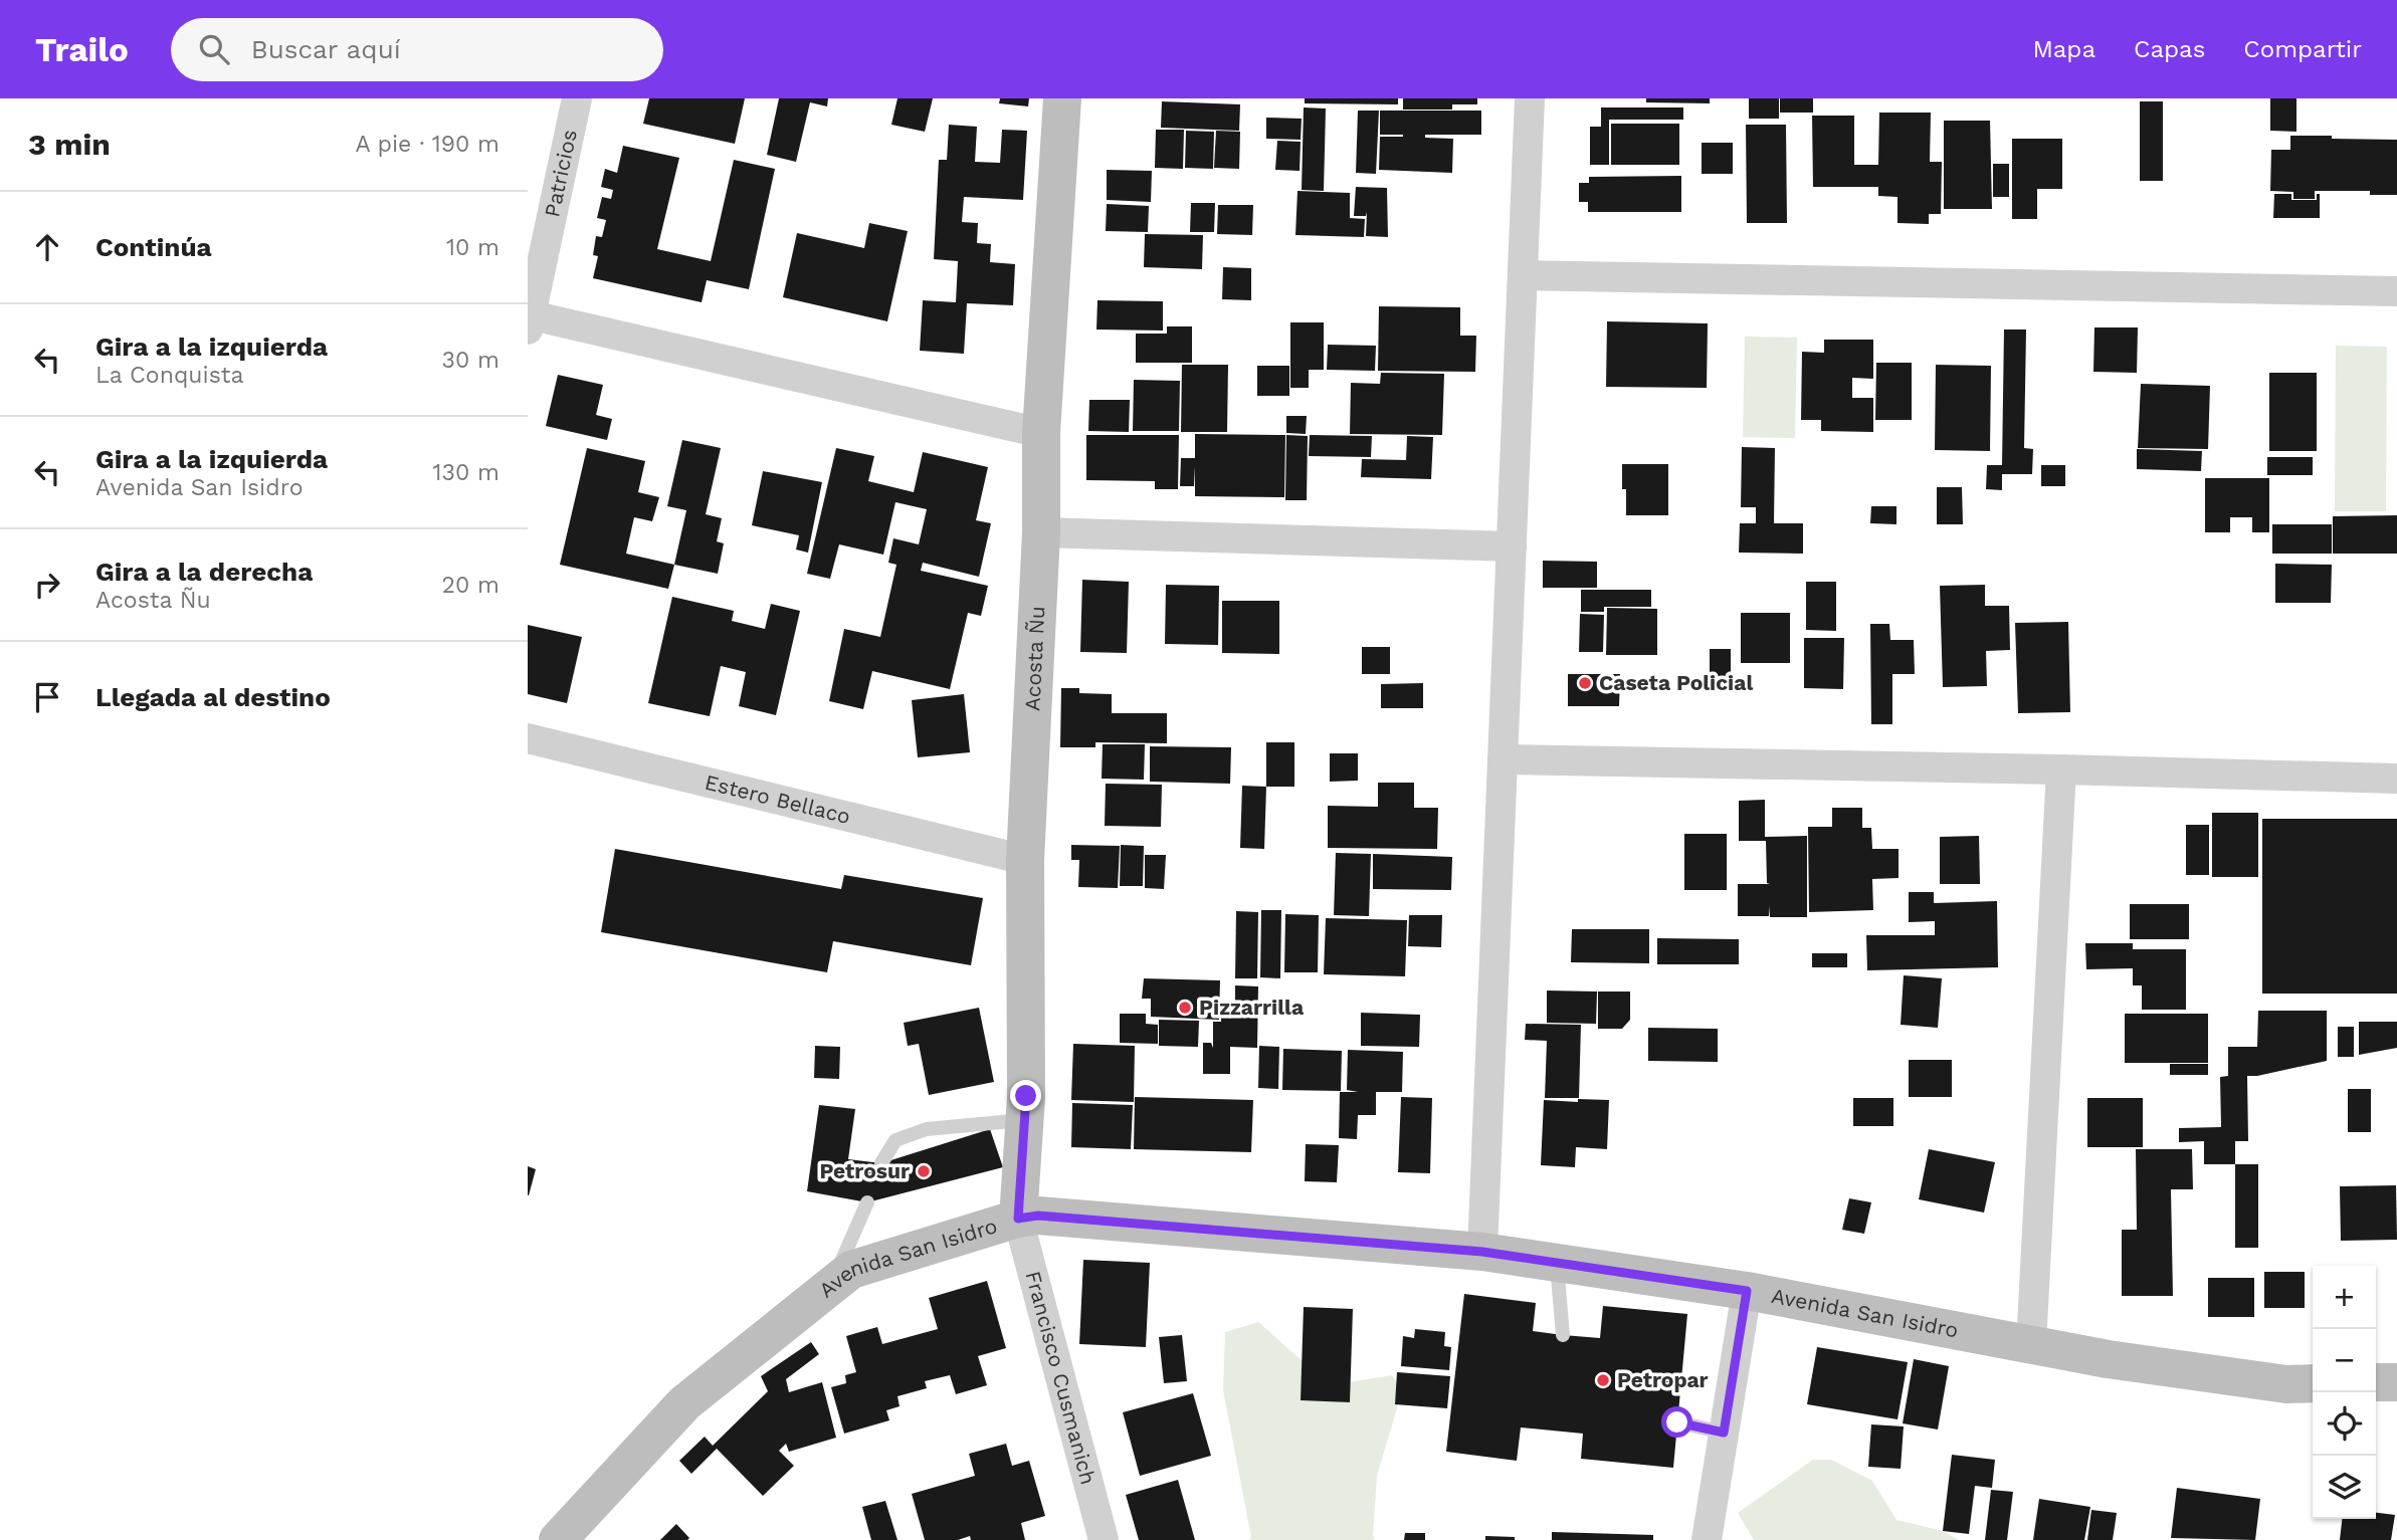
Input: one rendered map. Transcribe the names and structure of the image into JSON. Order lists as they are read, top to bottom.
{
  "streets": {
    "main road": ["Acosta Ñu", "Avenida San Isidro"],
    "street": ["Patricios", "Estero Bellaco", "Francisco Cusmanich"]
  },
  "crossings": [
    ["Acosta Ñu", "Estero Bellaco"],
    ["Acosta Ñu", "Avenida San Isidro"],
    ["Acosta Ñu", "Francisco Cusmanich"],
    ["Avenida San Isidro", "Francisco Cusmanich"]
  ],
  "places": [
    "Caseta Policial",
    "Pizzarrilla",
    "Petrosur",
    "Petropar"
  ],
  "page": {
    "header": "Trailo",
    "search": "Buscar aquí",
    "nav": ["Mapa", "Capas", "Compartir"],
    "heading": ["3 min", "A pie · 190 m"],
    "list": [
      ["Continúa", "10 m"],
      ["Gira a la izquierda", "La Conquista", "30 m"],
      ["Gira a la izquierda", "Avenida San Isidro", "130 m"],
      ["Gira a la derecha", "Acosta Ñu", "20 m"],
      "Llegada al destino"
    ],
    "map_buttons": ["+", "−"]
  }
}
